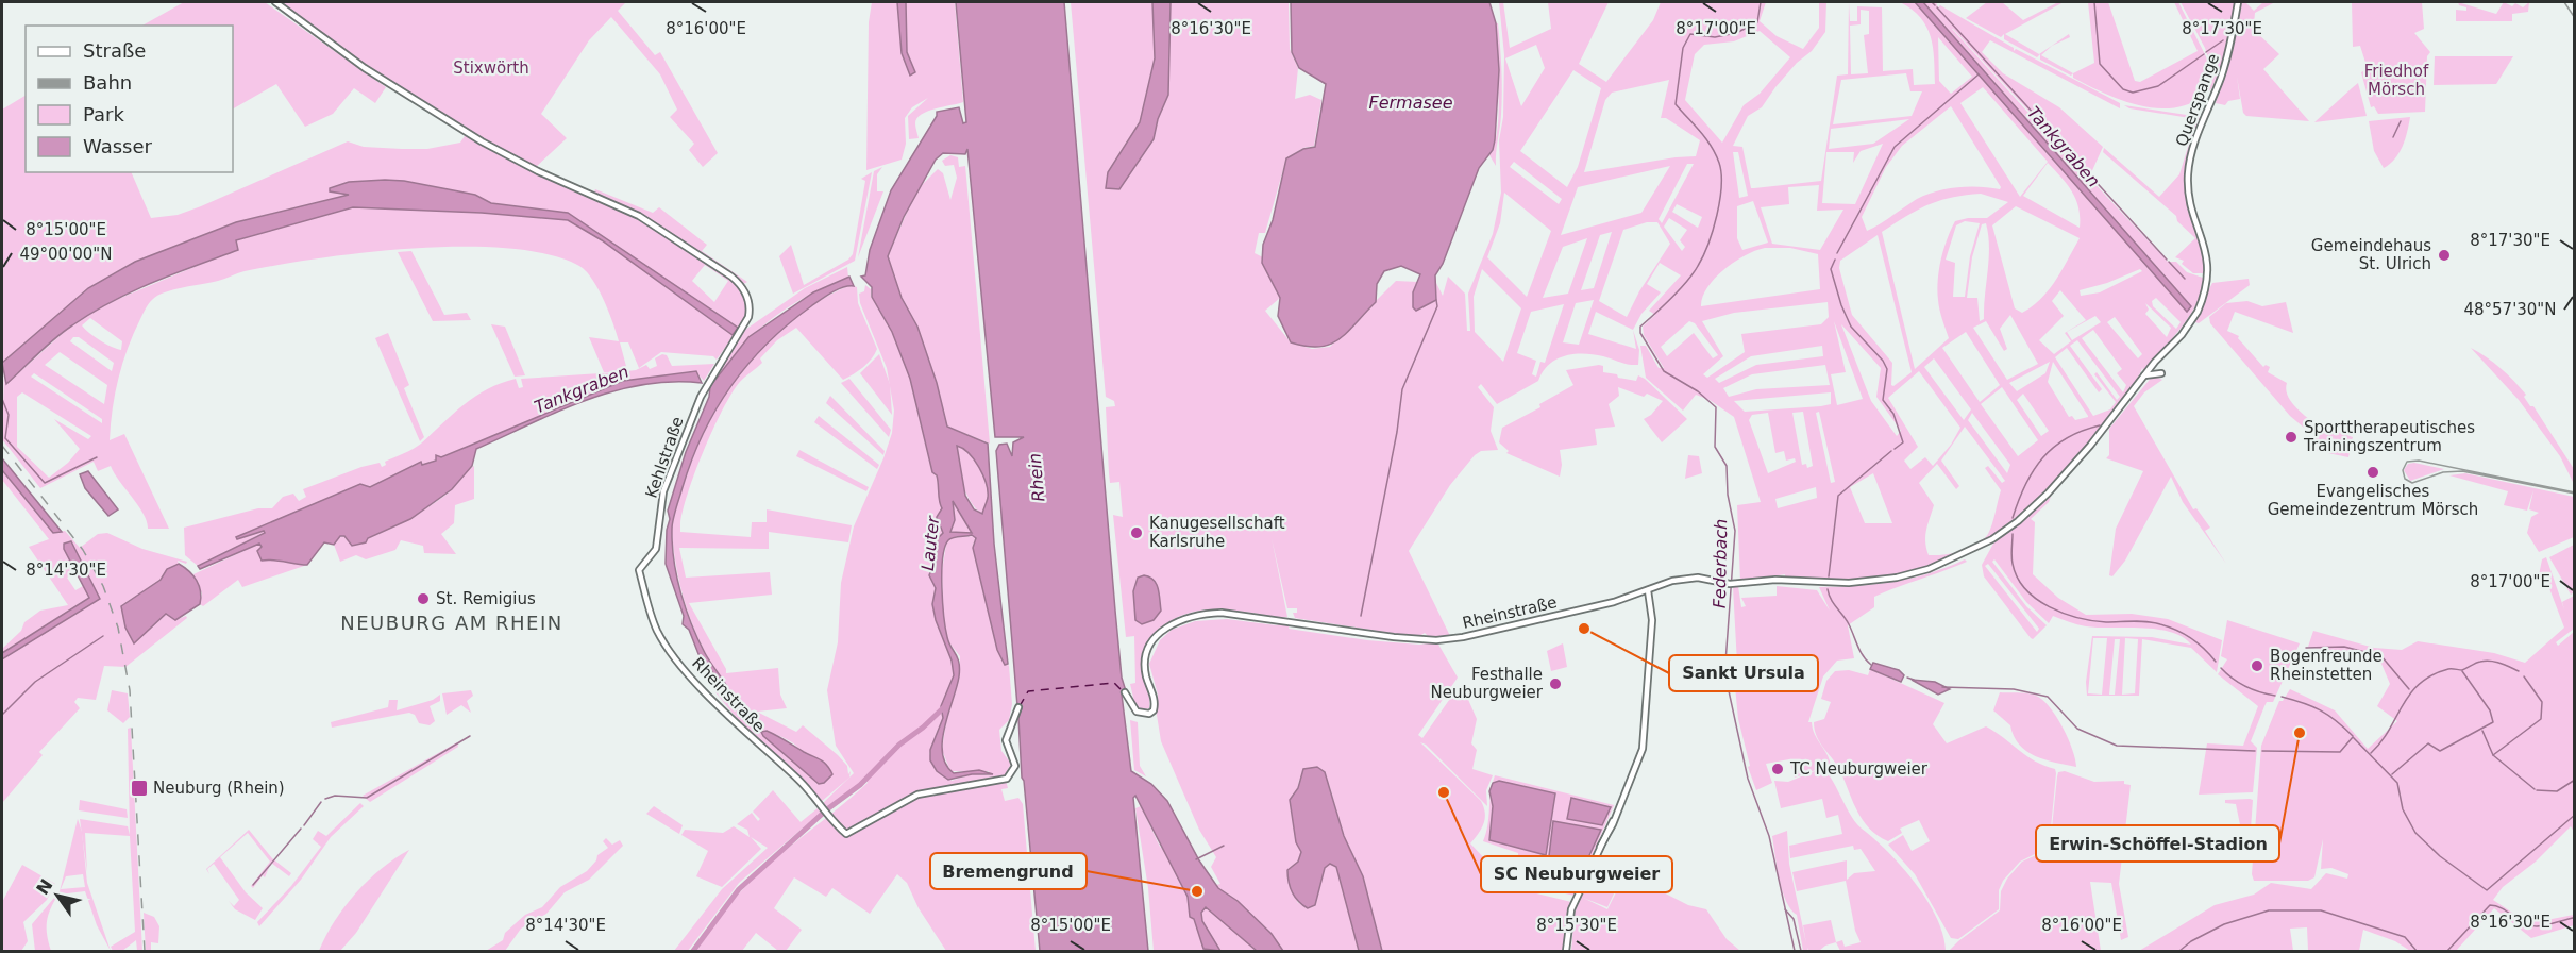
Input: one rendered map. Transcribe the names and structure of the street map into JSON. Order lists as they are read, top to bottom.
{
  "streets": {
    "main road": ["Querspange", "Kehlstraße", "Rheinstraße"]
  },
  "crossings": [
    ["Querspange", "Rheinstraße"],
    ["Kehlstraße", "Rheinstraße"]
  ],
  "districts": ["NEUBURG AM RHEIN"],
  "water": [
    "Fermasee",
    "Tankgraben",
    "Rhein",
    "Lauter",
    "Federbach"
  ],
  "parks": ["Stixwörth", "Friedhof Mörsch"],
  "places": {
    "other": [
      "Gemeindehaus St. Ulrich",
      "Sporttherapeutisches Trainingszentrum",
      "Evangelisches Gemeindezentrum Mörsch",
      "Kanugesellschaft Karlsruhe",
      "St. Remigius",
      "Sankt Ursula",
      "Bogenfreunde Rheinstetten",
      "Festhalle Neuburgweier",
      "Erwin-Schöffel-Stadion",
      "TC Neuburgweier",
      "SC Neuburgweier",
      "Bremengrund"
    ],
    "transit": ["Neuburg (Rhein)"]
  },
  "legend": [
    "Straße",
    "Bahn",
    "Park",
    "Wasser"
  ],
  "north": "top left",
  "coordinates": [
    "8°16'00\"E",
    "8°16'30\"E",
    "8°17'00\"E",
    "8°17'30\"E",
    "8°15'00\"E",
    "49°00'00\"N",
    "48°57'30\"N",
    "8°14'30\"E",
    "8°15'30\"E"
  ]
}
